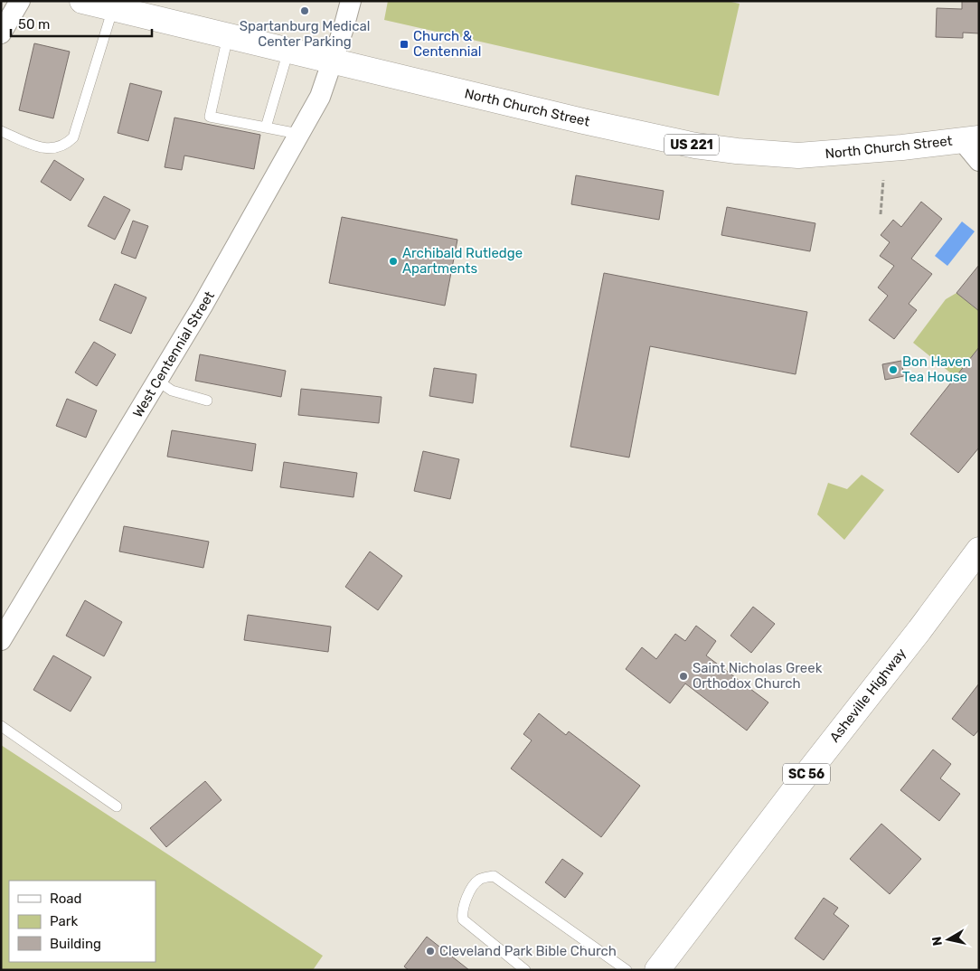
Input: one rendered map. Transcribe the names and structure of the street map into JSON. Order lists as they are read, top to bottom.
{
  "streets": {
    "main road": [
      "North Church Street",
      "US 221",
      "Asheville Highway",
      "SC 56"
    ],
    "street": ["West Centennial Street"]
  },
  "crossings": [
    ["North Church Street", "West Centennial Street"]
  ],
  "places": {
    "other": [
      "Spartanburg Medical Center Parking",
      "Archibald Rutledge Apartments",
      "Bon Haven Tea House",
      "Saint Nicholas Greek Orthodox Church",
      "Cleveland Park Bible Church"
    ],
    "transit": ["Church & Centennial"]
  },
  "legend": ["Road", "Park", "Building"],
  "scale_bar": "50 m",
  "north": "left"
}
